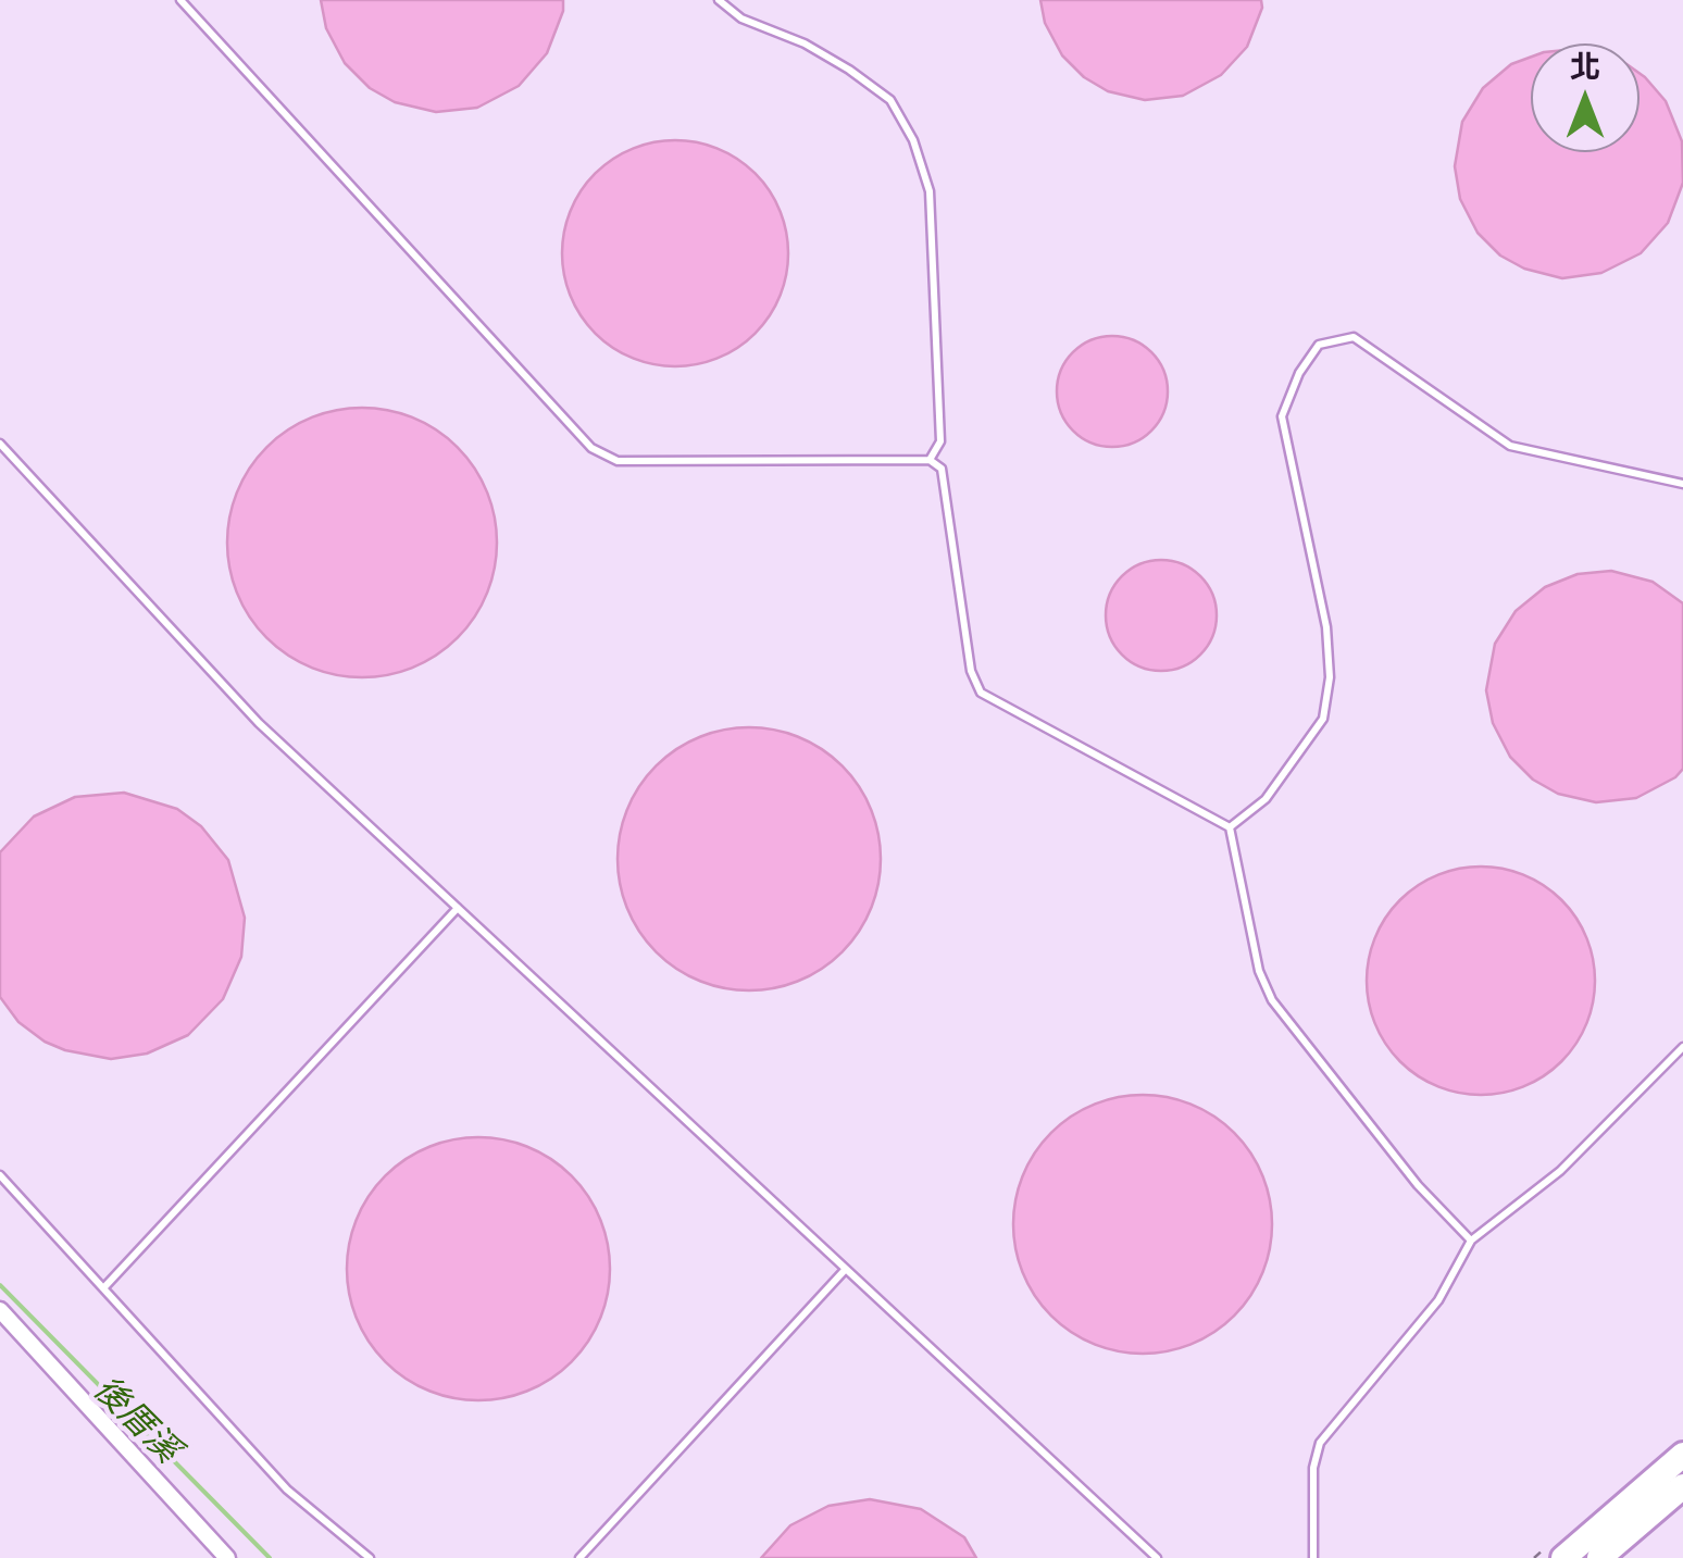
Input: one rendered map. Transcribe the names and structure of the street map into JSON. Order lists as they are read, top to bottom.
{
  "water": ["後厝溪"],
  "north": "top"
}
